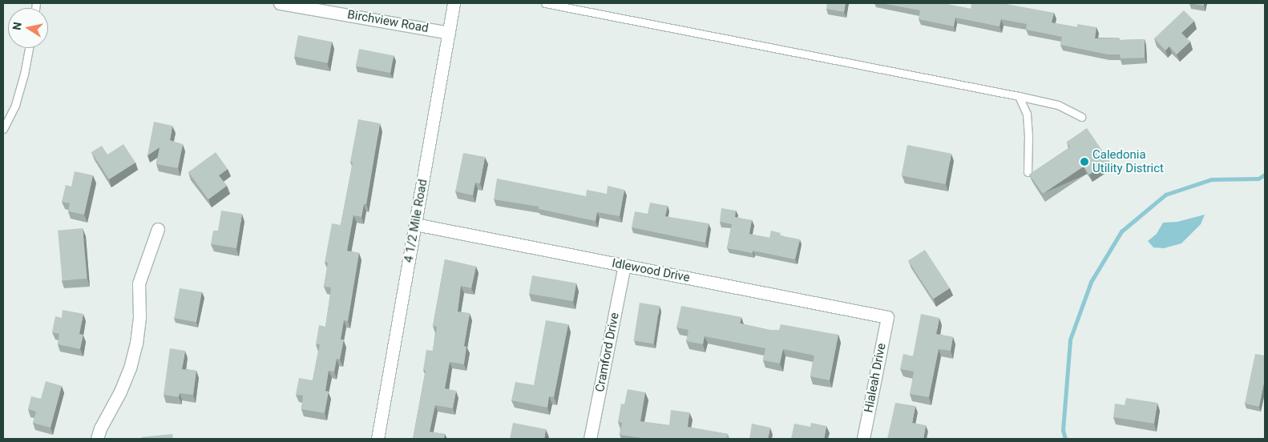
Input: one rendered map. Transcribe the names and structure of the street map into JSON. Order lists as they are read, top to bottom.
{
  "streets": {
    "street": [
      "Birchview Road",
      "4 1/2 Mile Road",
      "Idlewood Drive",
      "Cramford Drive",
      "Hialeah Drive"
    ]
  },
  "crossings": [
    ["Birchview Road", "4 1/2 Mile Road"],
    ["4 1/2 Mile Road", "Idlewood Drive"],
    ["Idlewood Drive", "Cramford Drive"],
    ["Idlewood Drive", "Hialeah Drive"]
  ],
  "places": ["Caledonia Utility District"],
  "north": "left"
}
